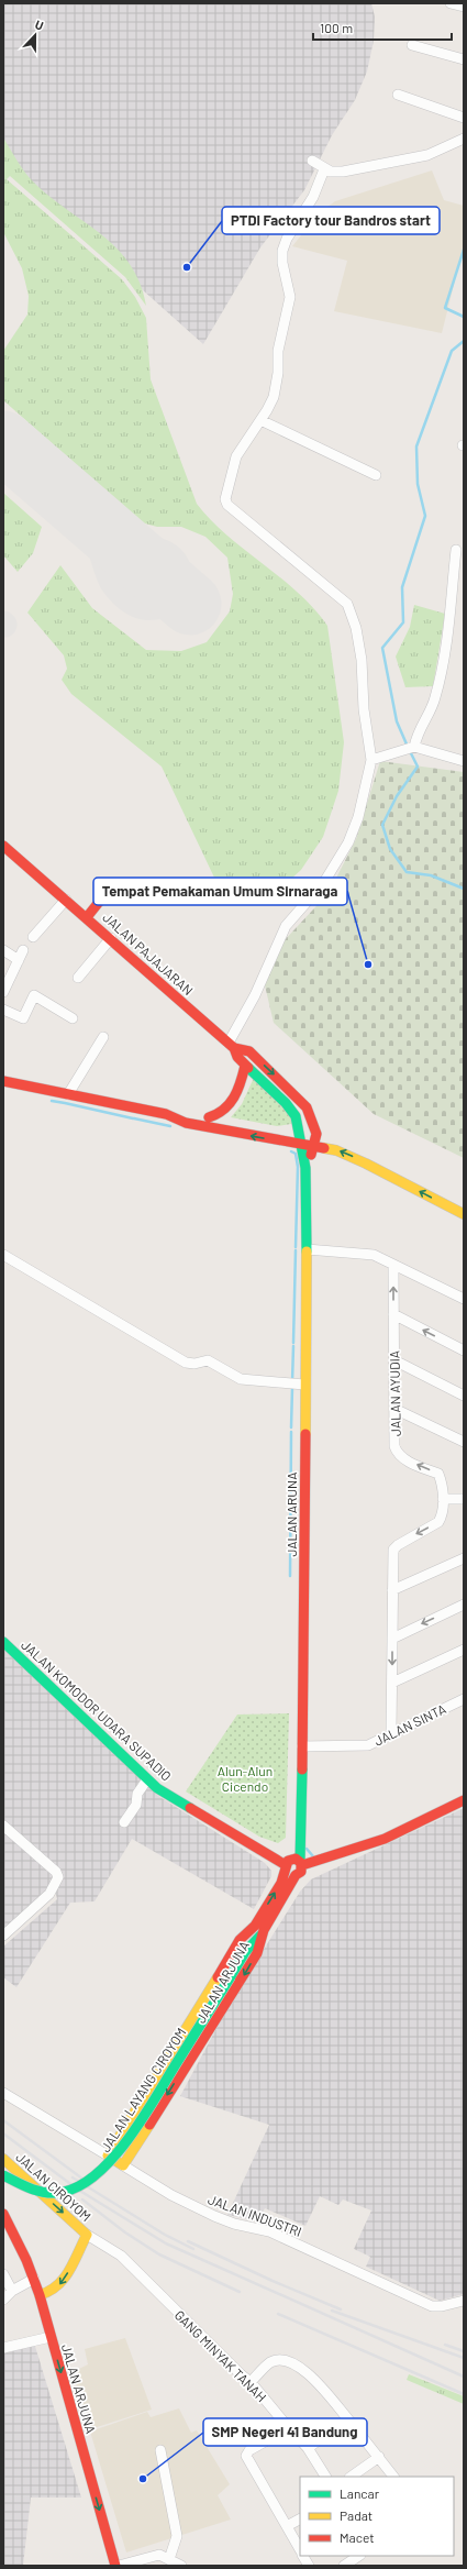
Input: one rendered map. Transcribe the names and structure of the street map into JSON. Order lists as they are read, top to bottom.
{
  "streets": {
    "main road": [
      "JALAN PAJAJARAN",
      "JALAN ARUNA",
      "JALAN KOMODOR UDARA SUPADIO",
      "JALAN ARJUNA",
      "JALAN LAYANG CIROYOM",
      "JALAN CIROYOM",
      "JALAN INDUSTRI"
    ],
    "street": ["JALAN AYUDIA", "JALAN SINTA", "GANG MINYAK TANAH"]
  },
  "crossings": [
    ["JALAN PAJAJARAN", "JALAN ARUNA"],
    ["JALAN AYUDIA", "JALAN SINTA"],
    ["JALAN ARUNA", "JALAN SINTA"],
    ["JALAN ARUNA", "JALAN ARJUNA"],
    ["JALAN KOMODOR UDARA SUPADIO", "JALAN ARJUNA"],
    ["JALAN ARJUNA", "JALAN LAYANG CIROYOM"],
    ["JALAN ARJUNA", "JALAN INDUSTRI"],
    ["JALAN CIROYOM", "GANG MINYAK TANAH"]
  ],
  "one_way": ["JALAN ARJUNA"],
  "parks": ["Alun-Alun Cicendo"],
  "places": ["PTDI Factory tour Bandros start", "Tempat Pemakaman Umum Sirnaraga", "SMP Negeri 41 Bandung"],
  "legend": ["Lancar", "Padat", "Macet"],
  "scale_bar": "100 m",
  "north": "top"
}
